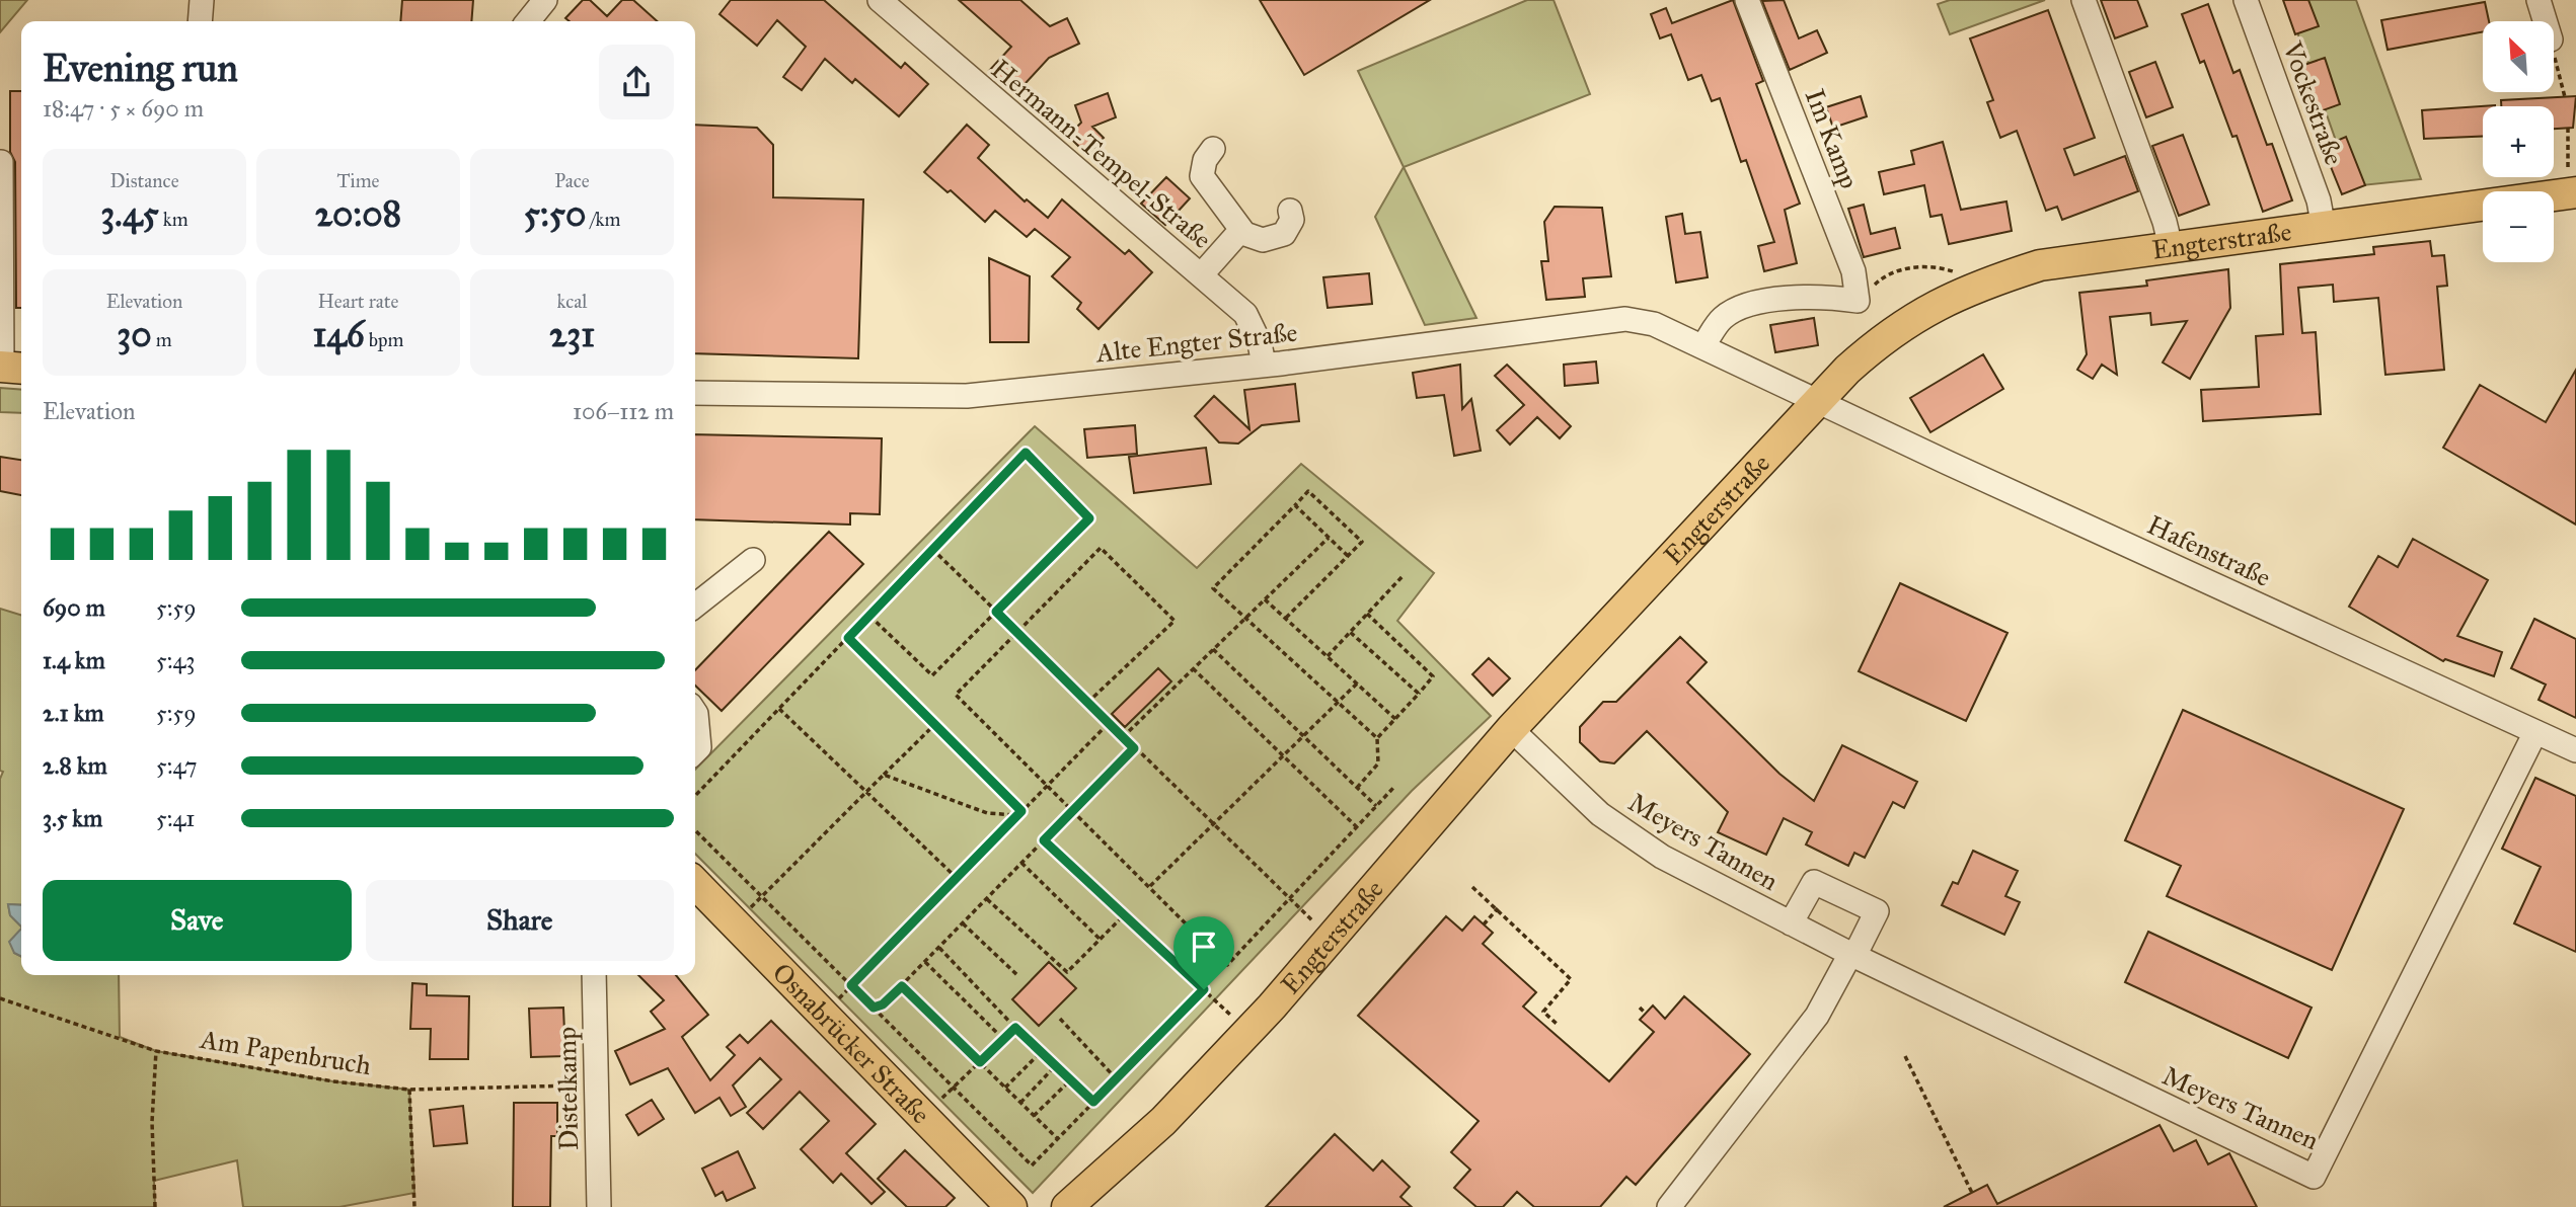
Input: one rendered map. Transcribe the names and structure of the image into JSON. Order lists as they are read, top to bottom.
{
  "streets": {
    "main road": ["Engterstraße", "Osnabrücker Straße"],
    "street": [
      "Vockestraße",
      "Im Kamp",
      "Hermann-Tempel-Straße",
      "Alte Engter Straße",
      "Hafenstraße",
      "Meyers Tannen",
      "Distelkamp"
    ],
    "path": ["Am Papenbruch"]
  },
  "crossings": [
    ["Vockestraße", "Engterstraße"],
    ["Hermann-Tempel-Straße", "Alte Engter Straße"],
    ["Engterstraße", "Alte Engter Straße"],
    ["Engterstraße", "Hafenstraße"],
    ["Engterstraße", "Meyers Tannen"],
    ["Alte Engter Straße", "Hafenstraße"],
    ["Hafenstraße", "Meyers Tannen"],
    ["Am Papenbruch", "Distelkamp"]
  ],
  "north": "top left",
  "page": {
    "map_buttons": ["+", "−"],
    "heading": ["Evening run", "18:47 · 5 × 690 m"],
    "stats": [
      ["Distance", "3.45 km"],
      ["Time", "20:08"],
      ["Pace", "5:50 /km"],
      ["Elevation", "30 m"],
      ["Heart rate", "146 bpm"],
      ["kcal", "231"]
    ],
    "chart": ["Elevation", "106–112 m"],
    "list": [
      {
        "name": "690 m",
        "note": "5:59"
      },
      {
        "name": "1.4 km",
        "note": "5:43"
      },
      {
        "name": "2.1 km",
        "note": "5:59"
      },
      {
        "name": "2.8 km",
        "note": "5:47"
      },
      {
        "name": "3.5 km",
        "note": "5:41"
      }
    ],
    "buttons": ["Save", "Share"]
  }
}
